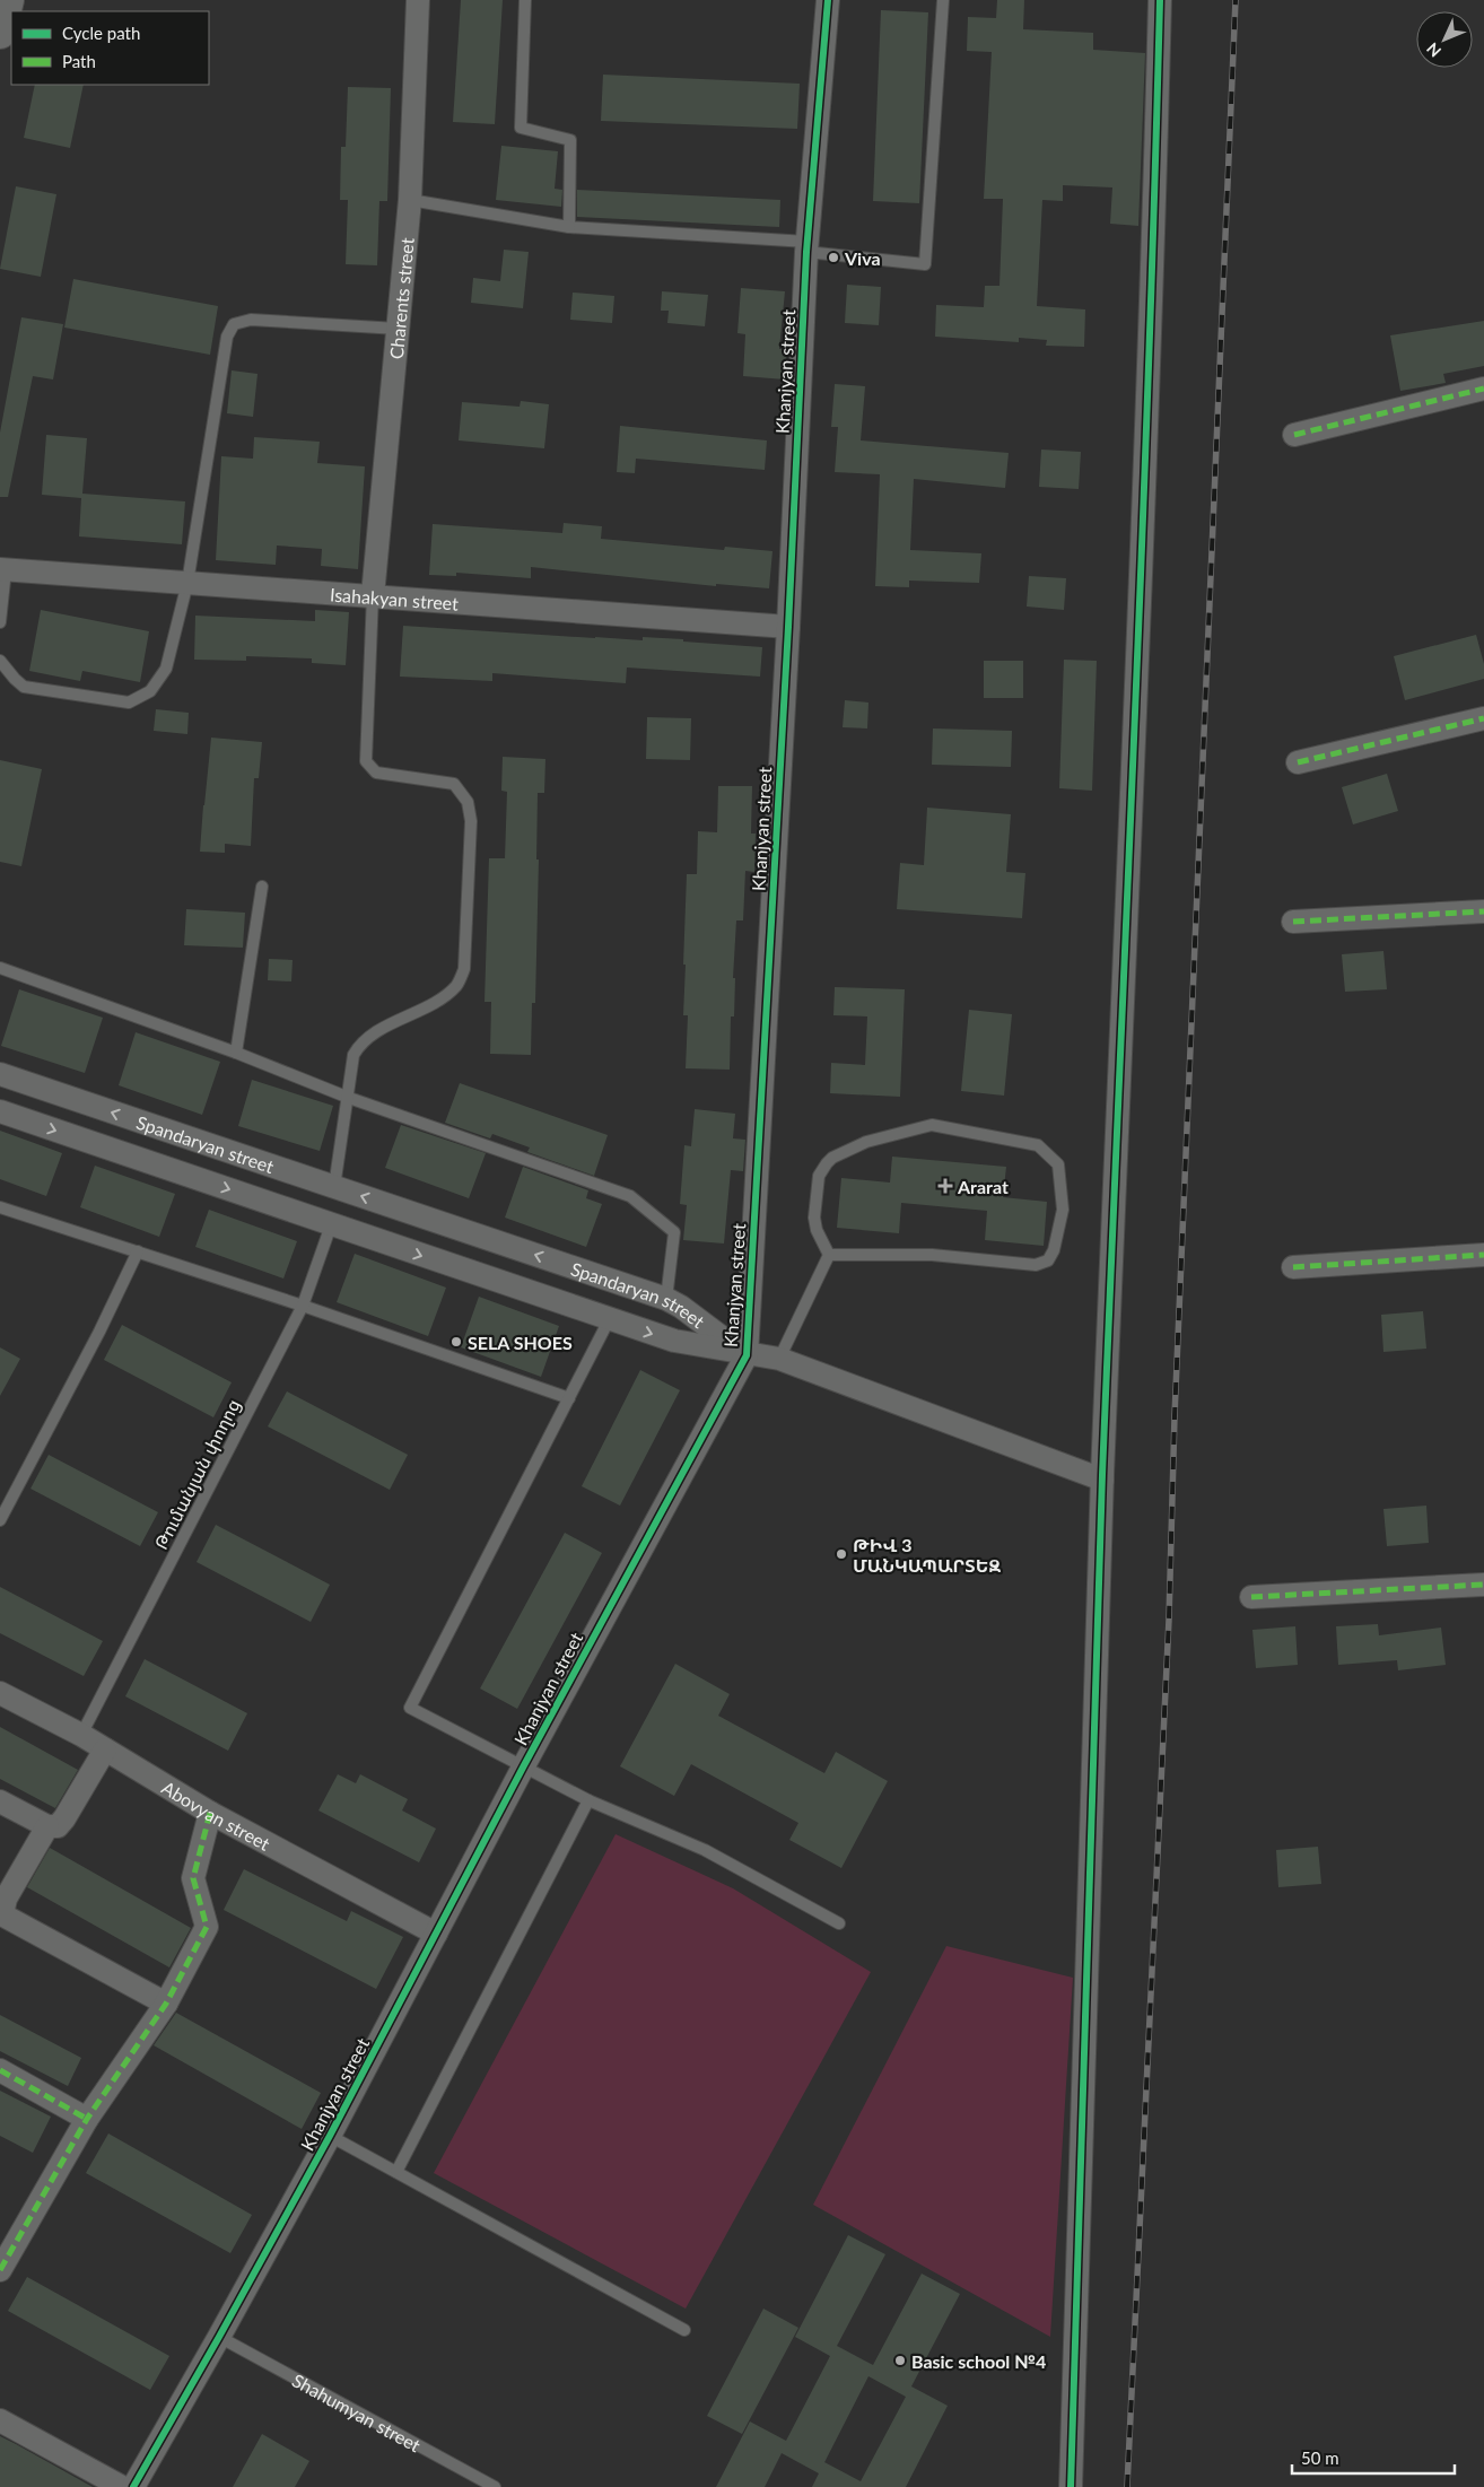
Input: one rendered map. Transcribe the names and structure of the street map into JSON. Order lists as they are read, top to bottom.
{
  "streets": {
    "street": [
      "Charents street",
      "Khanjyan street",
      "Isahakyan street",
      "Spandaryan street",
      "Abovyan street"
    ],
    "lane": ["Թումանյան փողոց", "Shahumyan street"]
  },
  "crossings": [
    ["Charents street", "Isahakyan street"],
    ["Khanjyan street", "Isahakyan street"],
    ["Khanjyan street", "Spandaryan street"],
    ["Khanjyan street", "Abovyan street"],
    ["Khanjyan street", "Shahumyan street"],
    ["Spandaryan street", "Թումանյան փողոց"],
    ["Թումանյան փողոց", "Abovyan street"]
  ],
  "places": {
    "other": [
      "Viva",
      "SELA SHOES",
      "ԹԻՎ 3 ՄԱՆԿԱՊԱՐՏԵԶ",
      "Basic school №4"
    ],
    "health": ["Ararat"]
  },
  "legend": ["Cycle path", "Path"],
  "scale_bar": "50 m",
  "north": "bottom left"
}
